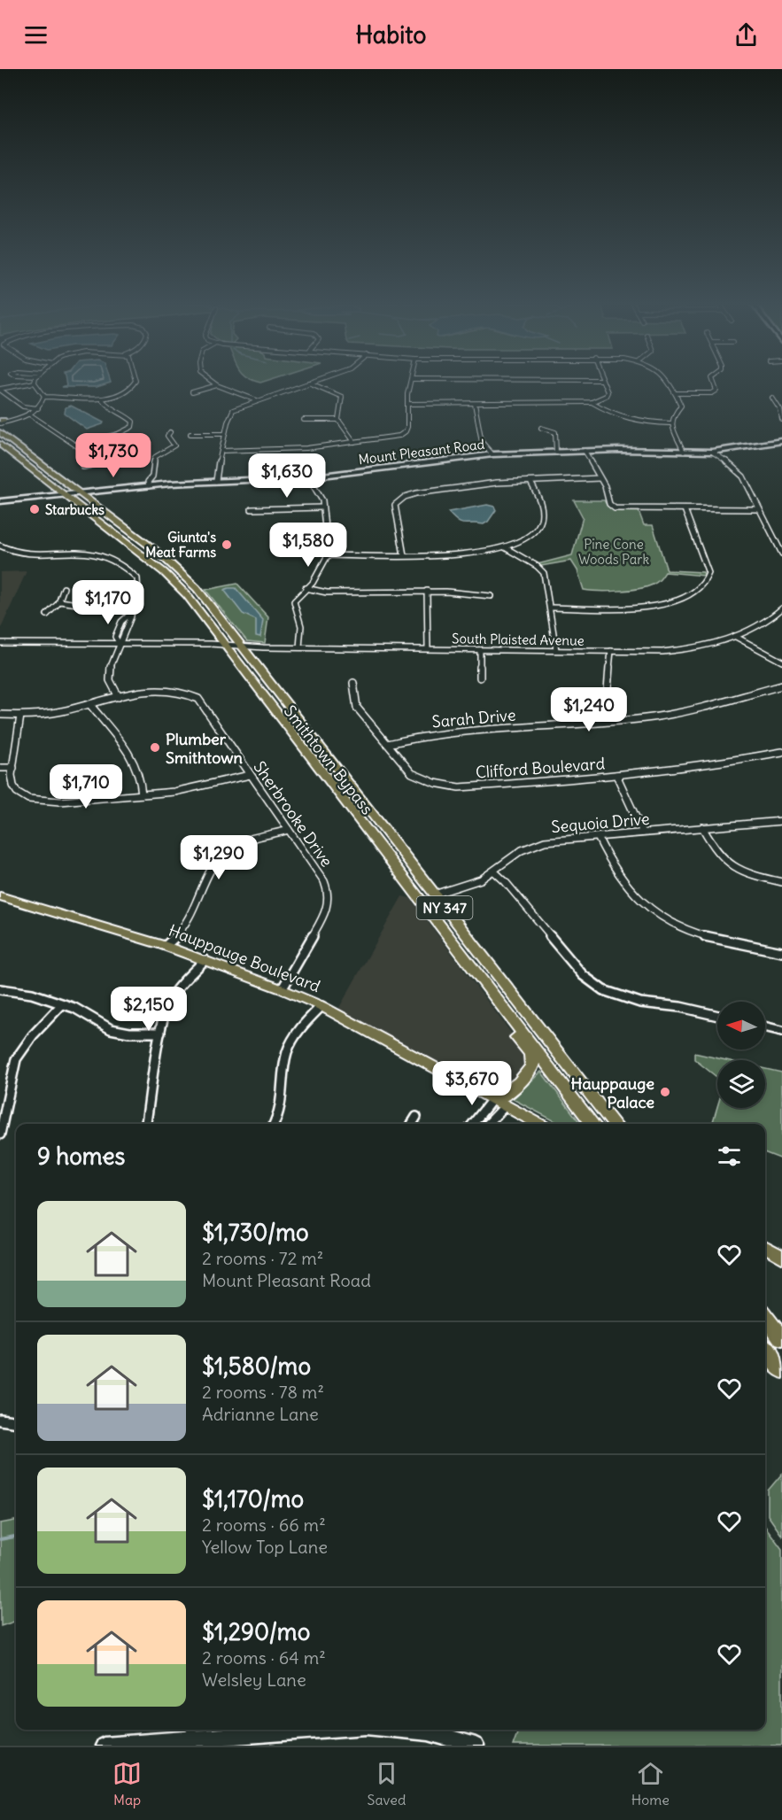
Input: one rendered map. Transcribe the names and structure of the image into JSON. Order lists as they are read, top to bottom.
{
  "streets": {
    "highway": ["Smithtown Bypass", "NY 347"],
    "main road": ["Hauppauge Boulevard"],
    "street": [
      "Mount Pleasant Road",
      "South Plaisted Avenue",
      "Sarah Drive",
      "Clifford Boulevard",
      "Sherbrooke Drive",
      "Sequoia Drive"
    ]
  },
  "crossings": [
    ["Mount Pleasant Road", "Smithtown Bypass"],
    ["South Plaisted Avenue", "Smithtown Bypass"],
    ["Sarah Drive", "Clifford Boulevard"],
    ["Smithtown Bypass", "Sequoia Drive"],
    ["Sherbrooke Drive", "Hauppauge Boulevard"]
  ],
  "parks": ["Pine Cone Woods Park"],
  "places": [
    "Starbucks",
    "Giunta's Meat Farms",
    "Plumber Smithtown",
    "Hauppauge Palace"
  ],
  "north": "left",
  "page": {
    "header": "Habito",
    "price": [
      "$1,730",
      "$1,630",
      "$1,580",
      "$1,170",
      "$1,240",
      "$1,710",
      "$1,290",
      "$2,150",
      "$3,670"
    ],
    "heading": "9 homes",
    "list": [
      {
        "name": "$1,730/mo",
        "note": "2 rooms · 72 m² · Mount Pleasant Road"
      },
      {
        "name": "$1,580/mo",
        "note": "2 rooms · 78 m² · Adrianne Lane"
      },
      {
        "name": "$1,170/mo",
        "note": "2 rooms · 66 m² · Yellow Top Lane"
      },
      {
        "name": "$1,290/mo",
        "note": "2 rooms · 64 m² · Welsley Lane"
      }
    ],
    "tabs": ["Map", "Saved", "Home"]
  }
}
